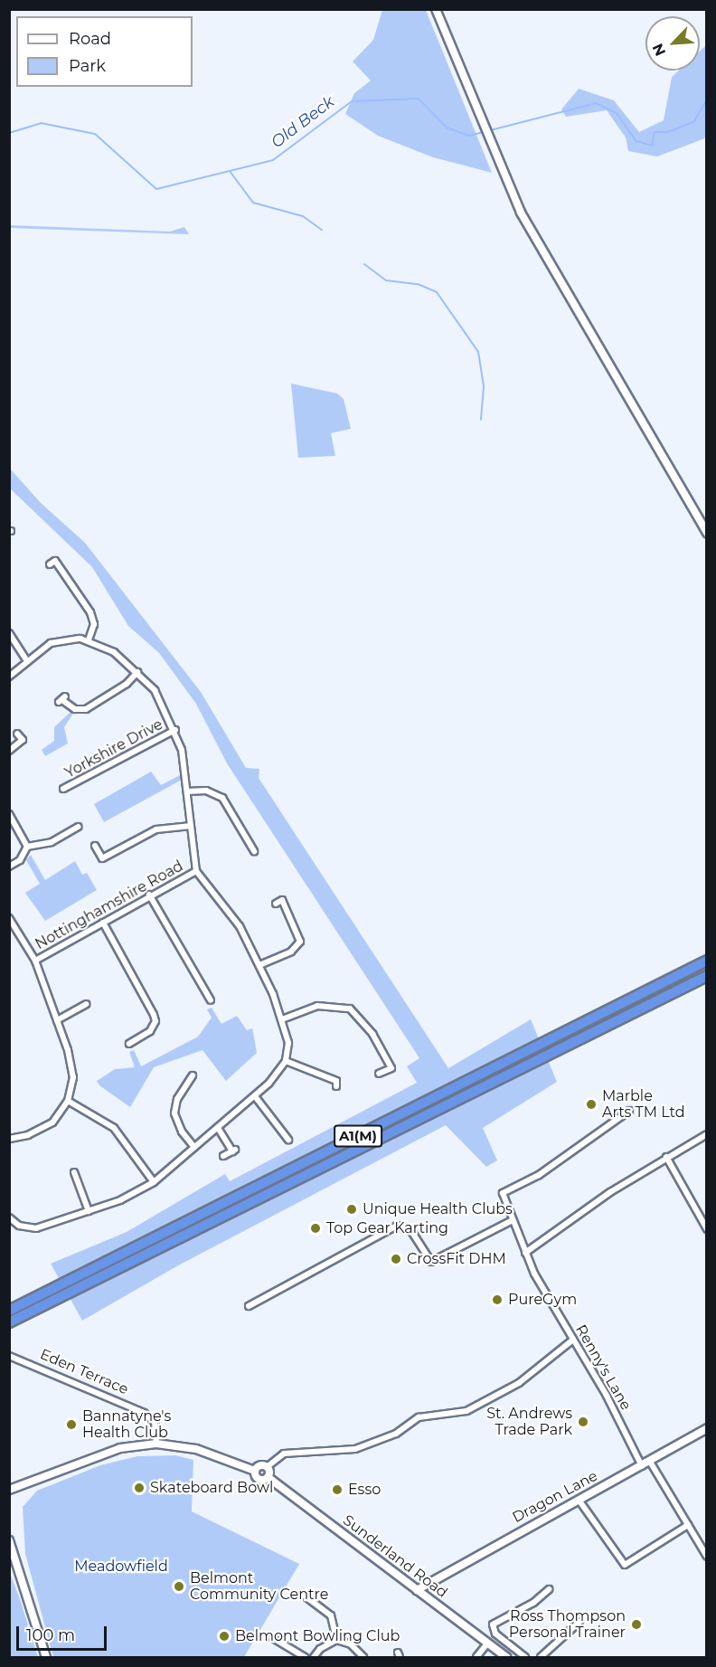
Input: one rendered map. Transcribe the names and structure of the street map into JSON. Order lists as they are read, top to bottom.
{
  "streets": {
    "highway": ["A1(M)"],
    "street": [
      "Yorkshire Drive",
      "Nottinghamshire Road",
      "Renny's Lane",
      "Eden Terrace",
      "Dragon Lane",
      "Sunderland Road"
    ]
  },
  "crossings": [
    ["Renny's Lane", "Dragon Lane"],
    ["Dragon Lane", "Sunderland Road"]
  ],
  "water": ["Old Beck"],
  "parks": ["Meadowfield"],
  "places": [
    "Marble Arts TM Ltd",
    "Unique Health Clubs",
    "Top Gear Karting",
    "CrossFit DHM",
    "PureGym",
    "St. Andrews Trade Park",
    "Bannatyne's Health Club",
    "Skateboard Bowl",
    "Esso",
    "Belmont Community Centre",
    "Ross Thompson Personal Trainer",
    "Belmont Bowling Club"
  ],
  "legend": ["Road", "Park"],
  "scale_bar": "100 m",
  "north": "bottom left"
}
